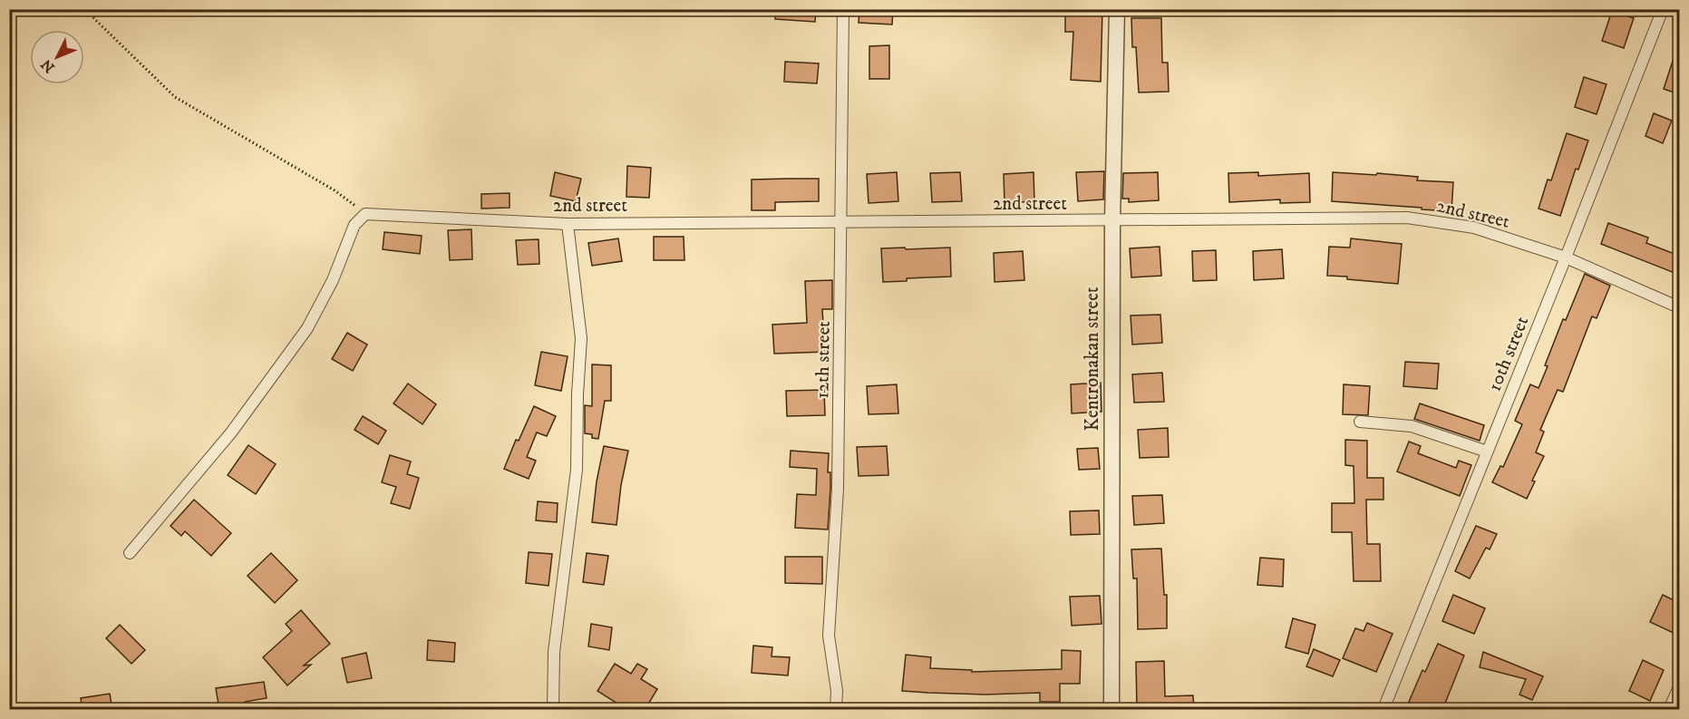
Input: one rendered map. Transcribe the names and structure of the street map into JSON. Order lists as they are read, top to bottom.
{
  "streets": {
    "street": [
      "2nd street",
      "10th street",
      "Kentronakan street",
      "12th street"
    ]
  },
  "crossings": [
    ["2nd street", "10th street"],
    ["2nd street", "Kentronakan street"],
    ["2nd street", "12th street"]
  ],
  "north": "bottom left"
}
